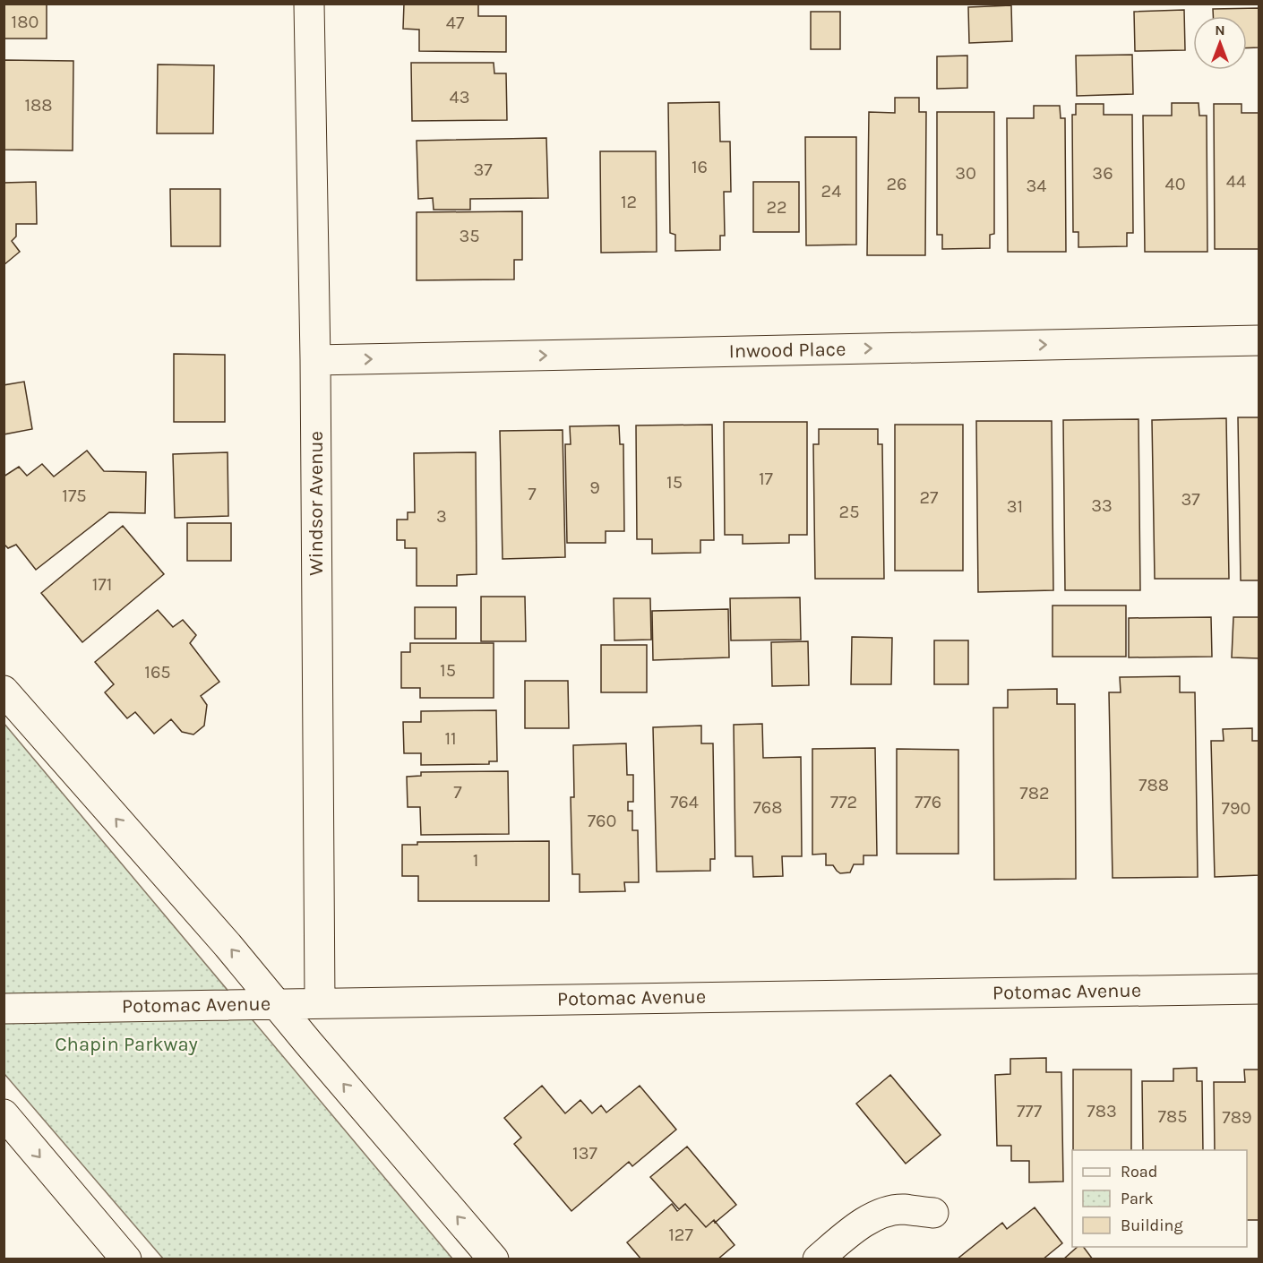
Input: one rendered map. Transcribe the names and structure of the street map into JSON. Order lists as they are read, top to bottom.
{
  "streets": {
    "street": ["Inwood Place", "Windsor Avenue", "Potomac Avenue"]
  },
  "crossings": [
    ["Inwood Place", "Windsor Avenue"],
    ["Windsor Avenue", "Potomac Avenue"]
  ],
  "one_way": ["Inwood Place"],
  "parks": ["Chapin Parkway"],
  "house_numbers": [
    "180",
    "47",
    "43",
    "188",
    "16",
    "37",
    "30",
    "36",
    "44",
    "26",
    "40",
    "34",
    "24",
    "12",
    "22",
    "35",
    "17",
    "15",
    "9",
    "7",
    "175",
    "27",
    "37",
    "33",
    "31",
    "25",
    "3",
    "171",
    "15",
    "165",
    "11",
    "788",
    "7",
    "782",
    "764",
    "772",
    "776",
    "768",
    "790",
    "760",
    "1",
    "777",
    "783",
    "785",
    "789",
    "137",
    "127"
  ],
  "legend": ["Road", "Park", "Building"],
  "north": "top"
}
